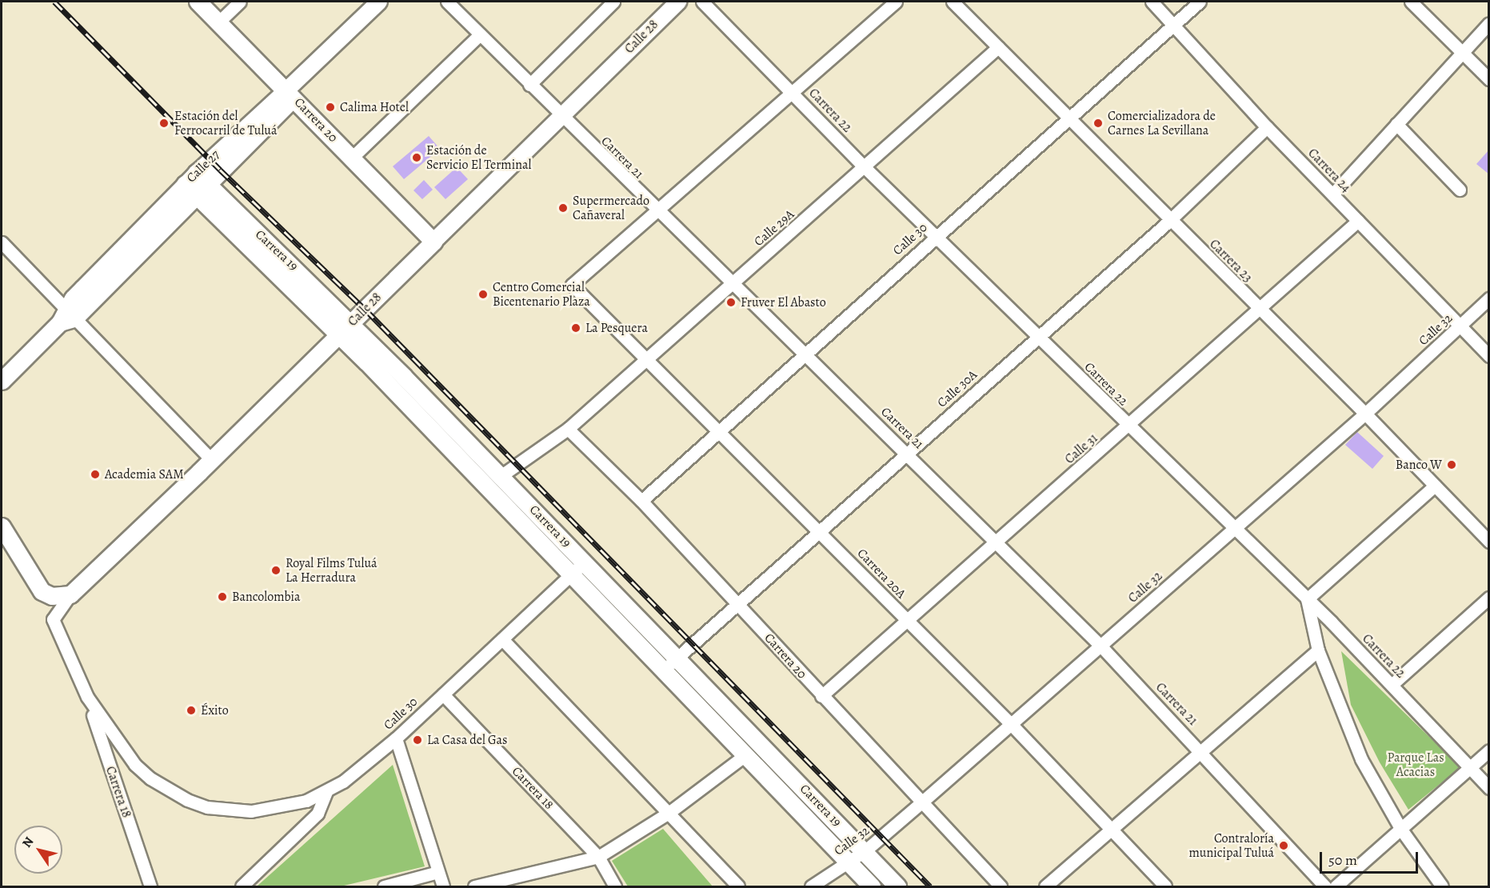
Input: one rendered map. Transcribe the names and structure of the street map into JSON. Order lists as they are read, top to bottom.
{
  "streets": {
    "main road": [
      "Calle 28",
      "Carrera 20",
      "Calle 27",
      "Carrera 19"
    ],
    "street": [
      "Carrera 22",
      "Carrera 21",
      "Carrera 24",
      "Calle 29A",
      "Calle 30",
      "Carrera 23",
      "Calle 32",
      "Calle 30A",
      "Calle 31",
      "Carrera 20A",
      "Carrera 18"
    ]
  },
  "crossings": [
    ["Calle 28", "Carrera 20"],
    ["Calle 28", "Carrera 21"],
    ["Calle 28", "Carrera 19"],
    ["Carrera 22", "Calle 29A"],
    ["Carrera 22", "Calle 30"],
    ["Carrera 22", "Calle 32"],
    ["Carrera 22", "Calle 30A"],
    ["Carrera 22", "Calle 31"],
    ["Carrera 20", "Calle 27"],
    ["Carrera 20", "Calle 29A"],
    ["Carrera 20", "Calle 30"],
    ["Carrera 20", "Calle 32"],
    ["Carrera 20", "Calle 30A"],
    ["Carrera 20", "Calle 31"],
    ["Carrera 21", "Calle 29A"],
    ["Carrera 21", "Calle 30"],
    ["Carrera 21", "Calle 32"],
    ["Carrera 21", "Calle 30A"],
    ["Carrera 21", "Calle 31"],
    ["Carrera 21", "Carrera 20A"],
    ["Calle 27", "Carrera 19"],
    ["Carrera 24", "Calle 30"],
    ["Carrera 24", "Calle 32"],
    ["Carrera 24", "Calle 30A"],
    ["Carrera 24", "Calle 31"],
    ["Calle 29A", "Carrera 19"],
    ["Calle 29A", "Carrera 23"],
    ["Calle 29A", "Carrera 20A"],
    ["Calle 30", "Carrera 19"],
    ["Calle 30", "Carrera 23"],
    ["Calle 30", "Carrera 20A"],
    ["Calle 30", "Carrera 18"],
    ["Carrera 19", "Calle 32"],
    ["Carrera 19", "Calle 30A"],
    ["Carrera 23", "Calle 32"],
    ["Carrera 23", "Calle 30A"],
    ["Carrera 23", "Calle 31"],
    ["Calle 32", "Carrera 20A"],
    ["Calle 30A", "Carrera 20A"],
    ["Calle 31", "Carrera 20A"]
  ],
  "parks": ["Parque Las Acacias"],
  "places": [
    "Calima Hotel",
    "Estación del Ferrocarril de Tuluá",
    "Comercializadora de Carnes La Sevillana",
    "Estación de Servicio El Terminal",
    "Supermercado Cañaveral",
    "Centro Comercial Bicentenario Plaza",
    "Fruver El Abasto",
    "La Pesquera",
    "Banco W",
    "Academia SAM",
    "Royal Films Tuluá La Herradura",
    "Bancolombia",
    "Éxito",
    "La Casa del Gas",
    "Contraloría municipal Tuluá"
  ],
  "scale_bar": "50 m",
  "north": "top left"
}
